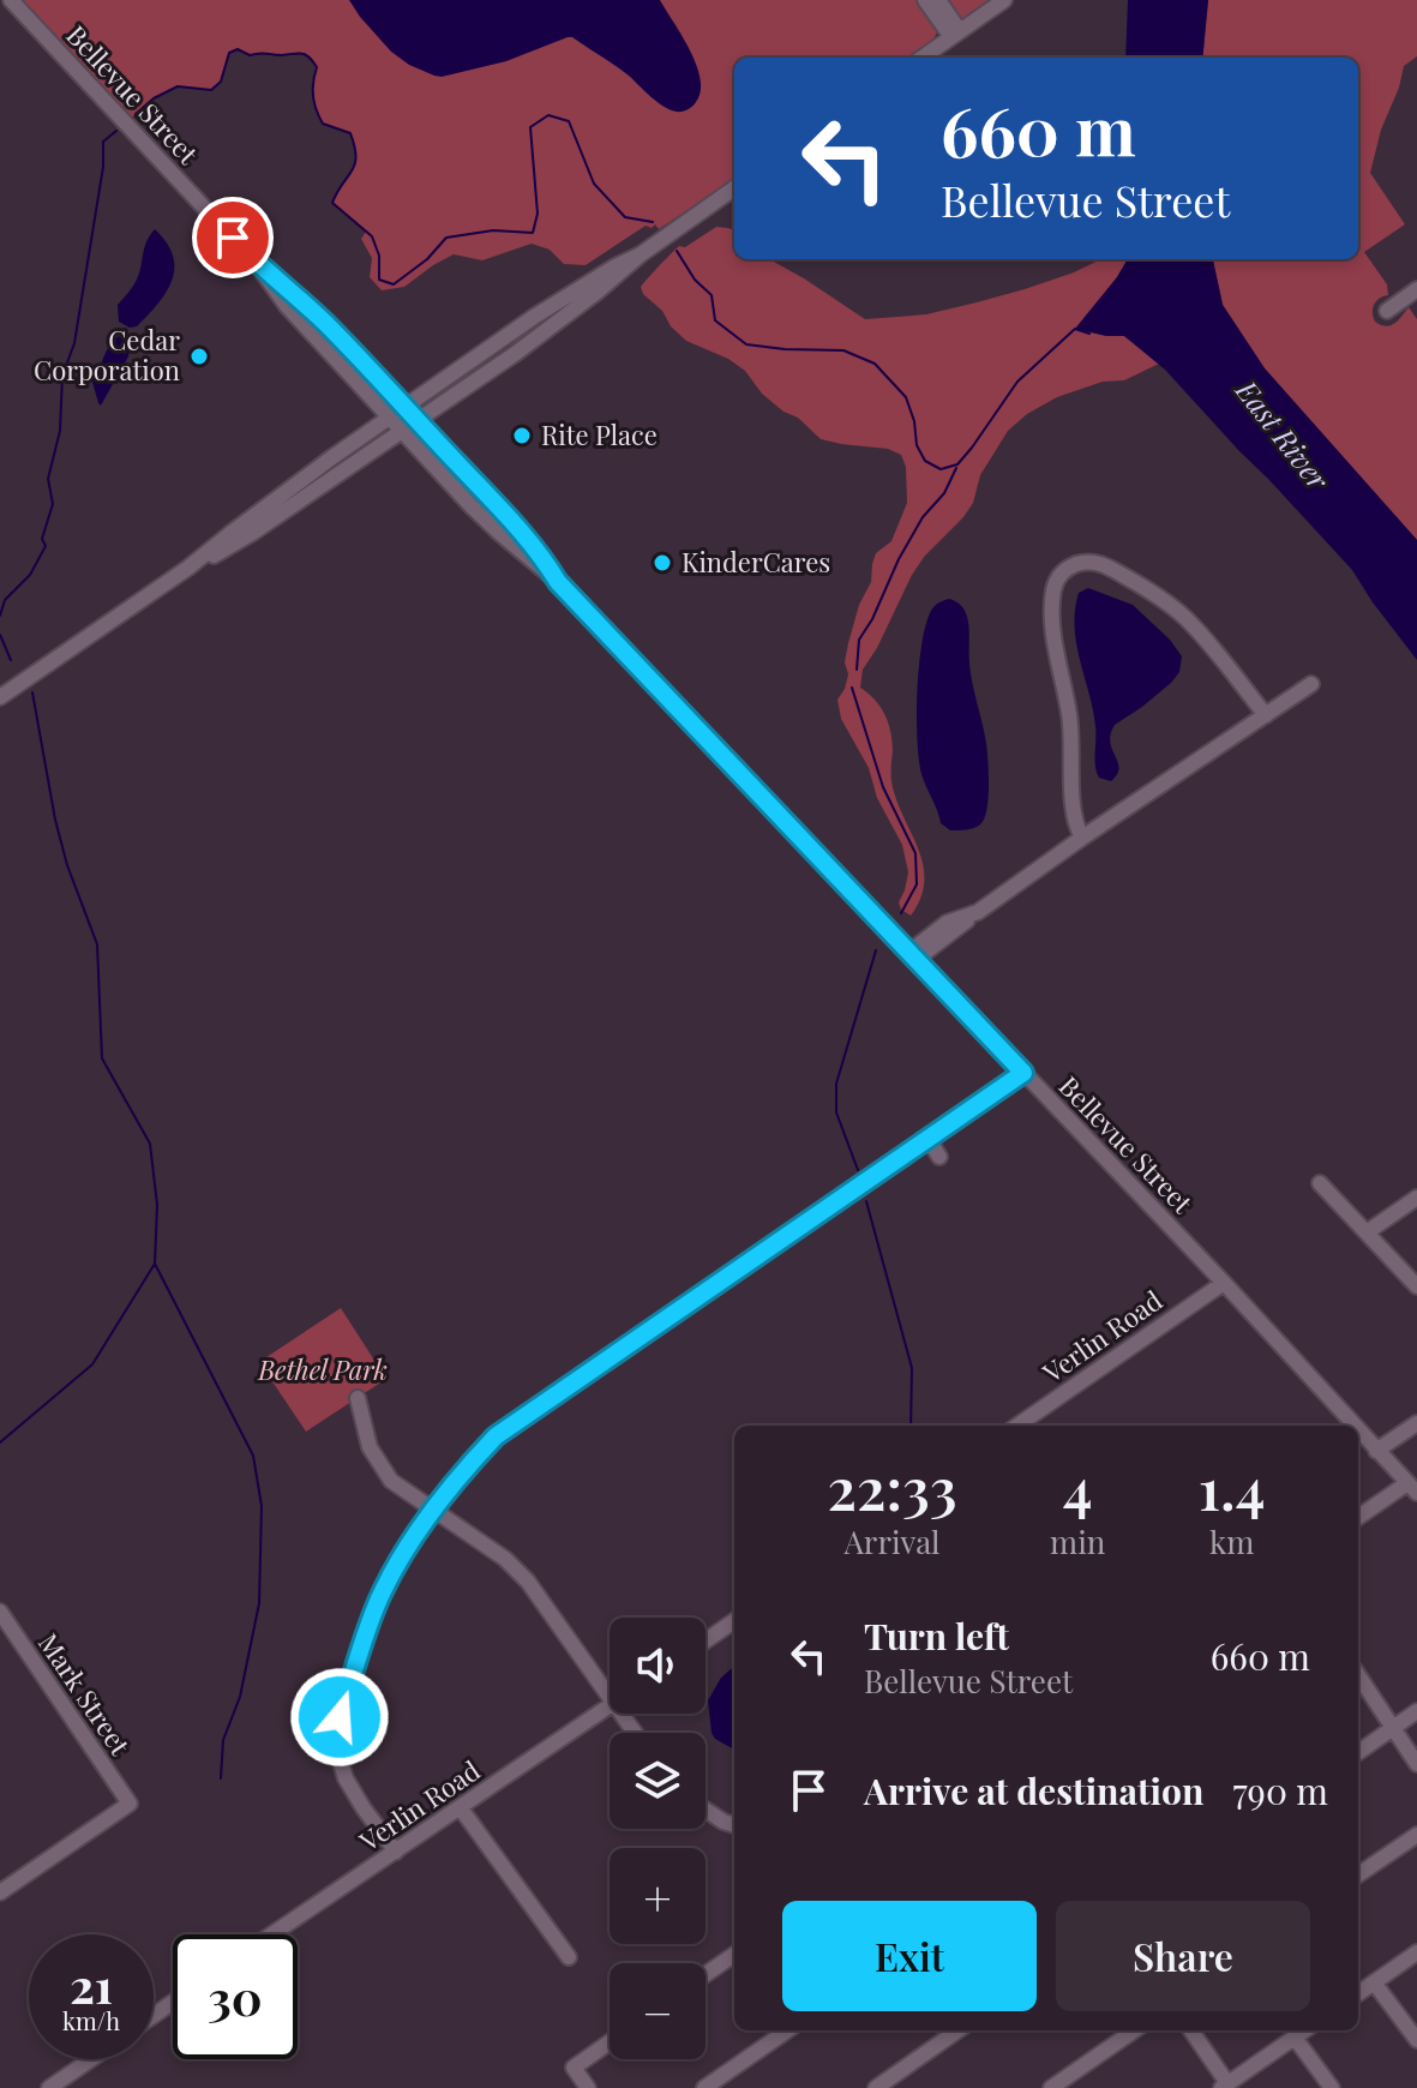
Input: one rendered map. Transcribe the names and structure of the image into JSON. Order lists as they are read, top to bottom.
{
  "streets": {
    "street": ["Bellevue Street", "Verlin Road", "Mark Street"]
  },
  "crossings": [
    ["Bellevue Street", "Verlin Road"]
  ],
  "water": ["East River"],
  "parks": ["Bethel Park"],
  "places": ["Cedar Corporation", "Rite Place", "KinderCares"],
  "page": {
    "turn": ["660 m", "Bellevue Street"],
    "eta": [
      "22:33",
      "Arrival",
      "4",
      "min",
      "1.4",
      "km"
    ],
    "list": [
      {
        "name": "Turn left",
        "note": "Bellevue Street",
        "value": "660 m"
      },
      {
        "name": "Arrive at destination",
        "value": "790 m"
      }
    ],
    "map_buttons": ["+", "−"],
    "buttons": ["Exit", "Share"],
    "speed": "21 km/h",
    "limit": "30"
  }
}
